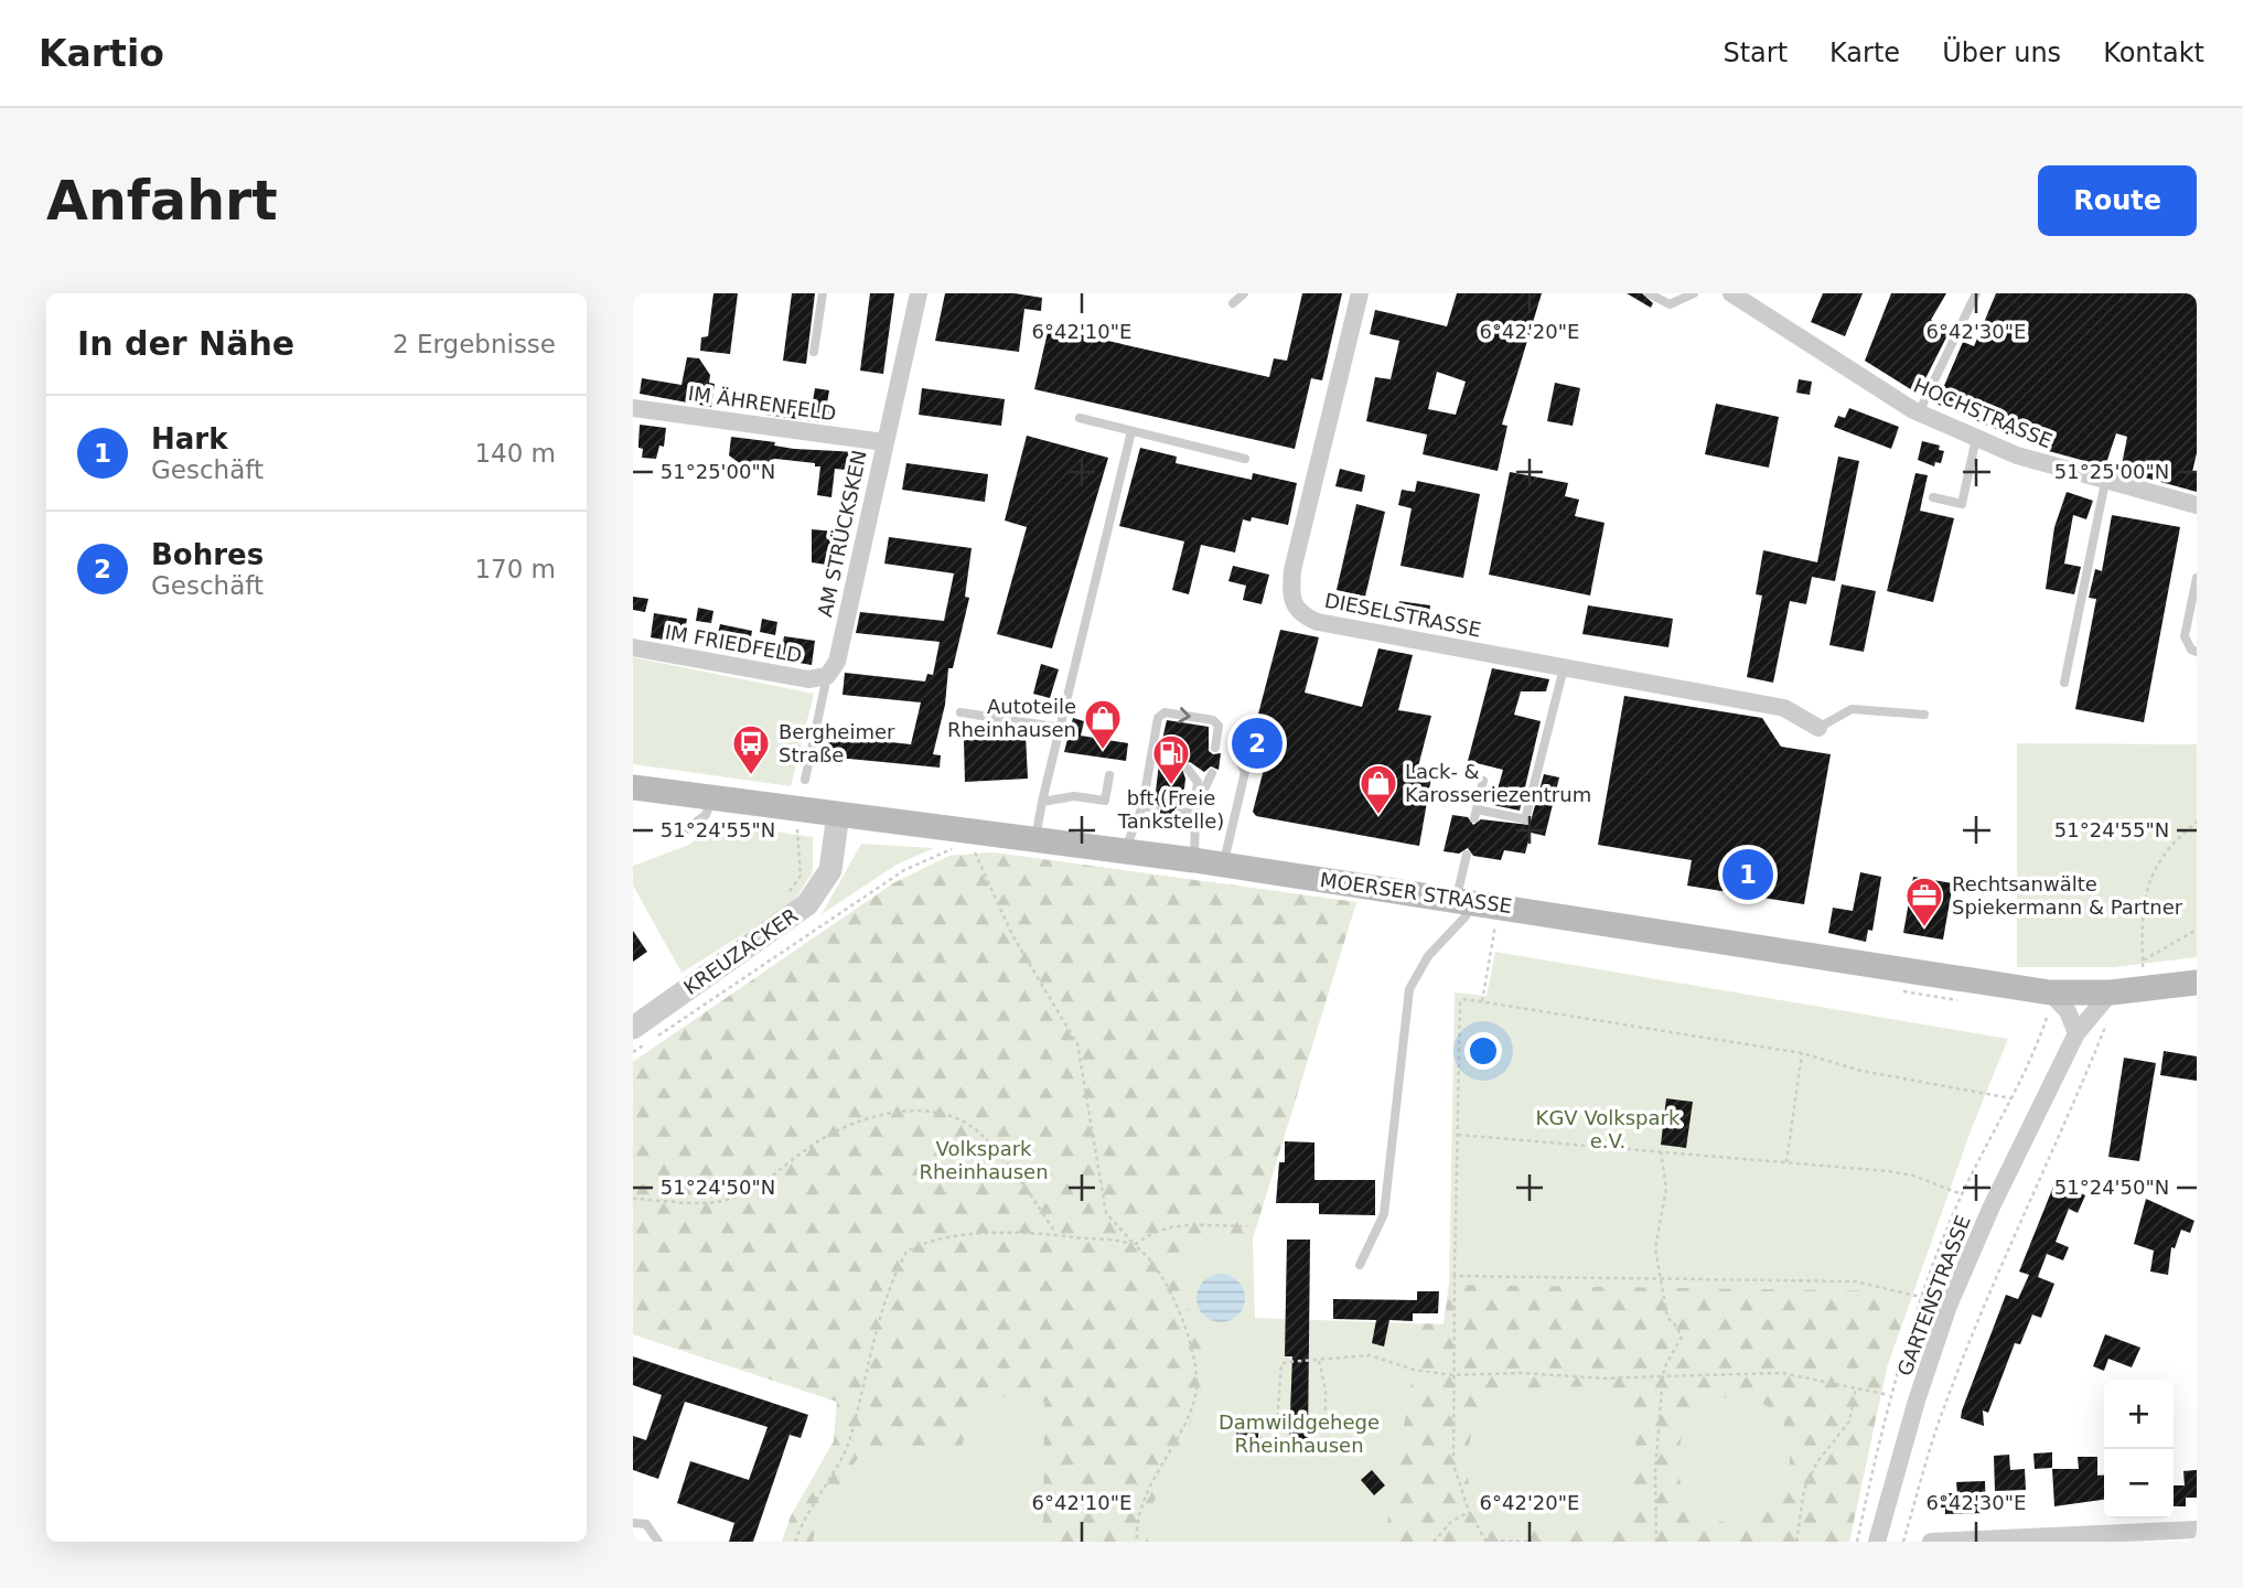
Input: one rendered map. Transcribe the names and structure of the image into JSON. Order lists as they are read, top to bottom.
{
  "streets": {
    "main road": ["MOERSER STRASSE"],
    "street": [
      "IM ÄHRENFELD",
      "HOCHSTRASSE",
      "AM STRÜCKSKEN",
      "DIESELSTRASSE",
      "IM FRIEDFELD",
      "KREUZACKER",
      "GARTENSTRASSE"
    ]
  },
  "crossings": [
    ["IM ÄHRENFELD", "AM STRÜCKSKEN"],
    ["AM STRÜCKSKEN", "IM FRIEDFELD"],
    ["MOERSER STRASSE", "KREUZACKER"],
    ["MOERSER STRASSE", "GARTENSTRASSE"]
  ],
  "parks": ["KGV Volkspark e.V.", "Volkspark Rheinhausen", "Damwildgehege Rheinhausen"],
  "places": {
    "shop": ["Autoteile Rheinhausen", "Lack- & Karosseriezentrum"],
    "bus stop": ["Bergheimer Straße"],
    "fuel station": ["bft (Freie Tankstelle)"],
    "office": ["Rechtsanwälte Spiekermann & Partner"]
  },
  "page": {
    "header": "Kartio",
    "nav": [
      "Start",
      "Karte",
      "Über uns",
      "Kontakt"
    ],
    "buttons": "Route",
    "title": "Anfahrt",
    "heading": ["In der Nähe", "2 Ergebnisse"],
    "list": [
      {
        "mark": "1",
        "name": "Hark",
        "note": "Geschäft",
        "value": "140 m"
      },
      {
        "mark": "2",
        "name": "Bohres",
        "note": "Geschäft",
        "value": "170 m"
      }
    ],
    "pins": ["2", "1"],
    "map_buttons": ["+", "−"]
  },
  "coordinates": [
    "6°42'10\"E",
    "6°42'20\"E",
    "6°42'30\"E",
    "51°25'00\"N",
    "51°24'55\"N",
    "51°24'50\"N"
  ]
}
